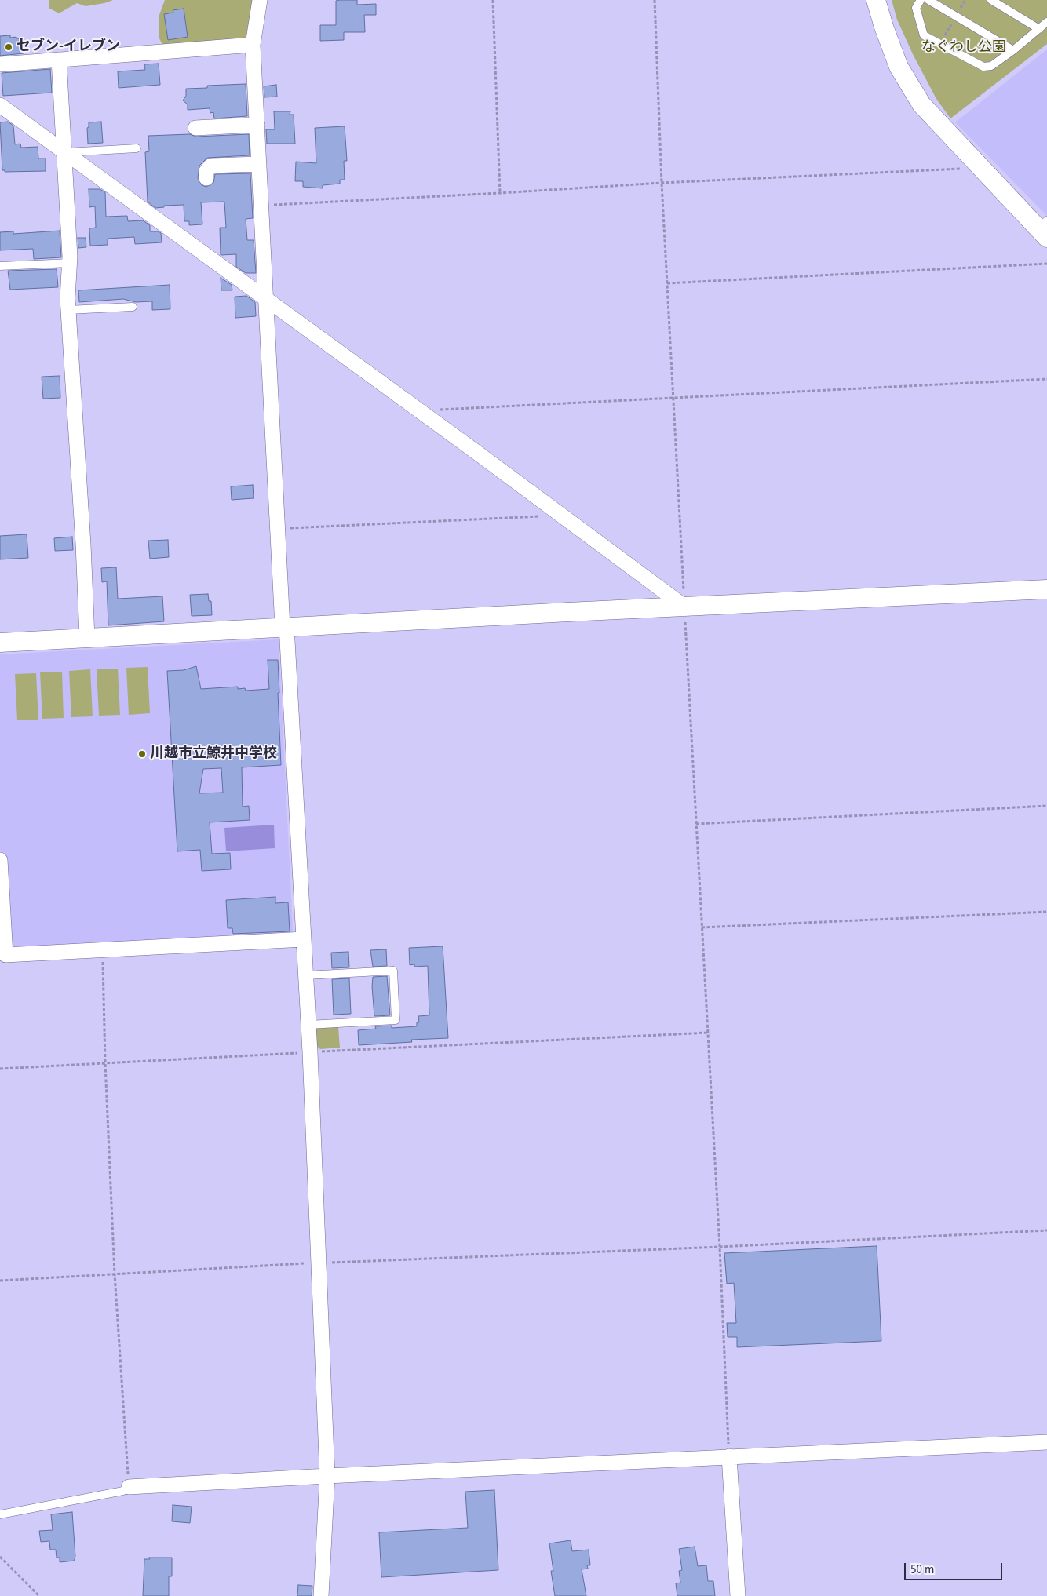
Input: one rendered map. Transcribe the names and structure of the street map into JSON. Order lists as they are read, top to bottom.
{
  "parks": ["なぐわし公園"],
  "places": ["セブン-イレブン", "川越市立鯨井中学校"],
  "scale_bar": "50 m"
}
